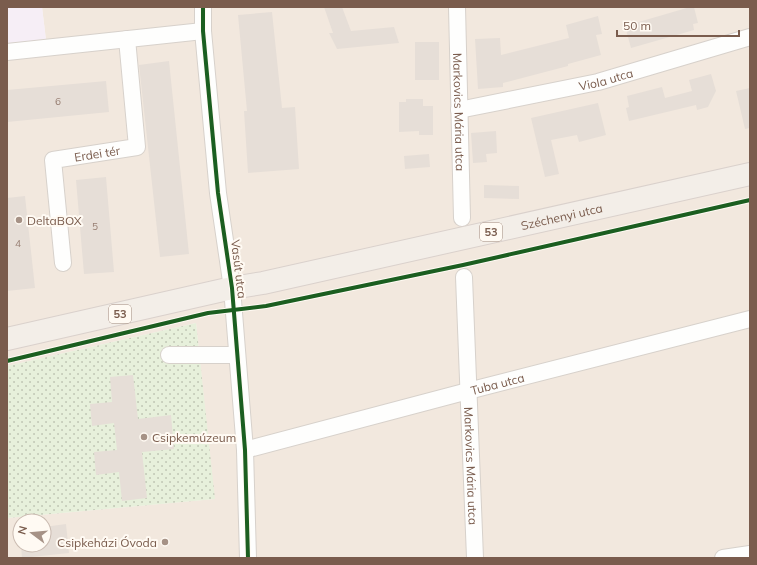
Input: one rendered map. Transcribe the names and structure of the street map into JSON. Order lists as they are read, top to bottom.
{
  "streets": {
    "main road": ["Széchenyi utca", "53"],
    "street": [
      "Viola utca",
      "Markovics Mária utca",
      "Erdei tér",
      "Vasút utca",
      "Tuba utca"
    ]
  },
  "crossings": [
    ["Viola utca", "Markovics Mária utca"],
    ["Markovics Mária utca", "Tuba utca"],
    ["Széchenyi utca", "53"],
    ["Széchenyi utca", "Vasút utca"],
    ["53", "Vasút utca"],
    ["Vasút utca", "Tuba utca"]
  ],
  "places": ["DeltaBOX", "Csipkemúzeum", "Csipkeházi Óvoda"],
  "house_numbers": ["6", "5", "4"],
  "scale_bar": "50 m",
  "north": "left"
}
